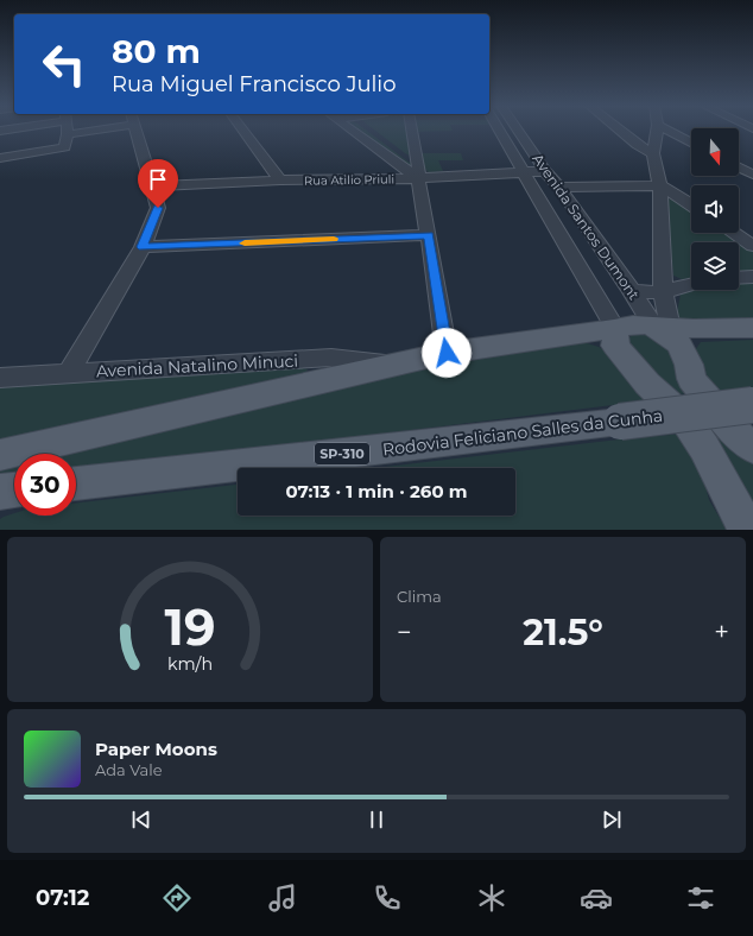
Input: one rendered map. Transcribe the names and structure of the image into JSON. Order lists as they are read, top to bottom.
{
  "streets": {
    "main road": ["Rodovia Feliciano Salles da Cunha", "SP-310"],
    "street": ["Rua Atilio Priuli", "Avenida Santos Dumont", "Avenida Natalino Minuci"]
  },
  "crossings": [
    ["Rua Atilio Priuli", "Avenida Santos Dumont"]
  ],
  "north": "bottom",
  "page": {
    "turn": ["80 m", "Rua Miguel Francisco Julio"],
    "limit": "30",
    "trip": "07:13 · 1 min · 260 m",
    "tile": "Clima",
    "heat": ["−", "21.5°", "+"],
    "song": ["Paper Moons", "Ada Vale"],
    "tabs": "07:12",
    "gauge": ["19", "km/h"]
  }
}
